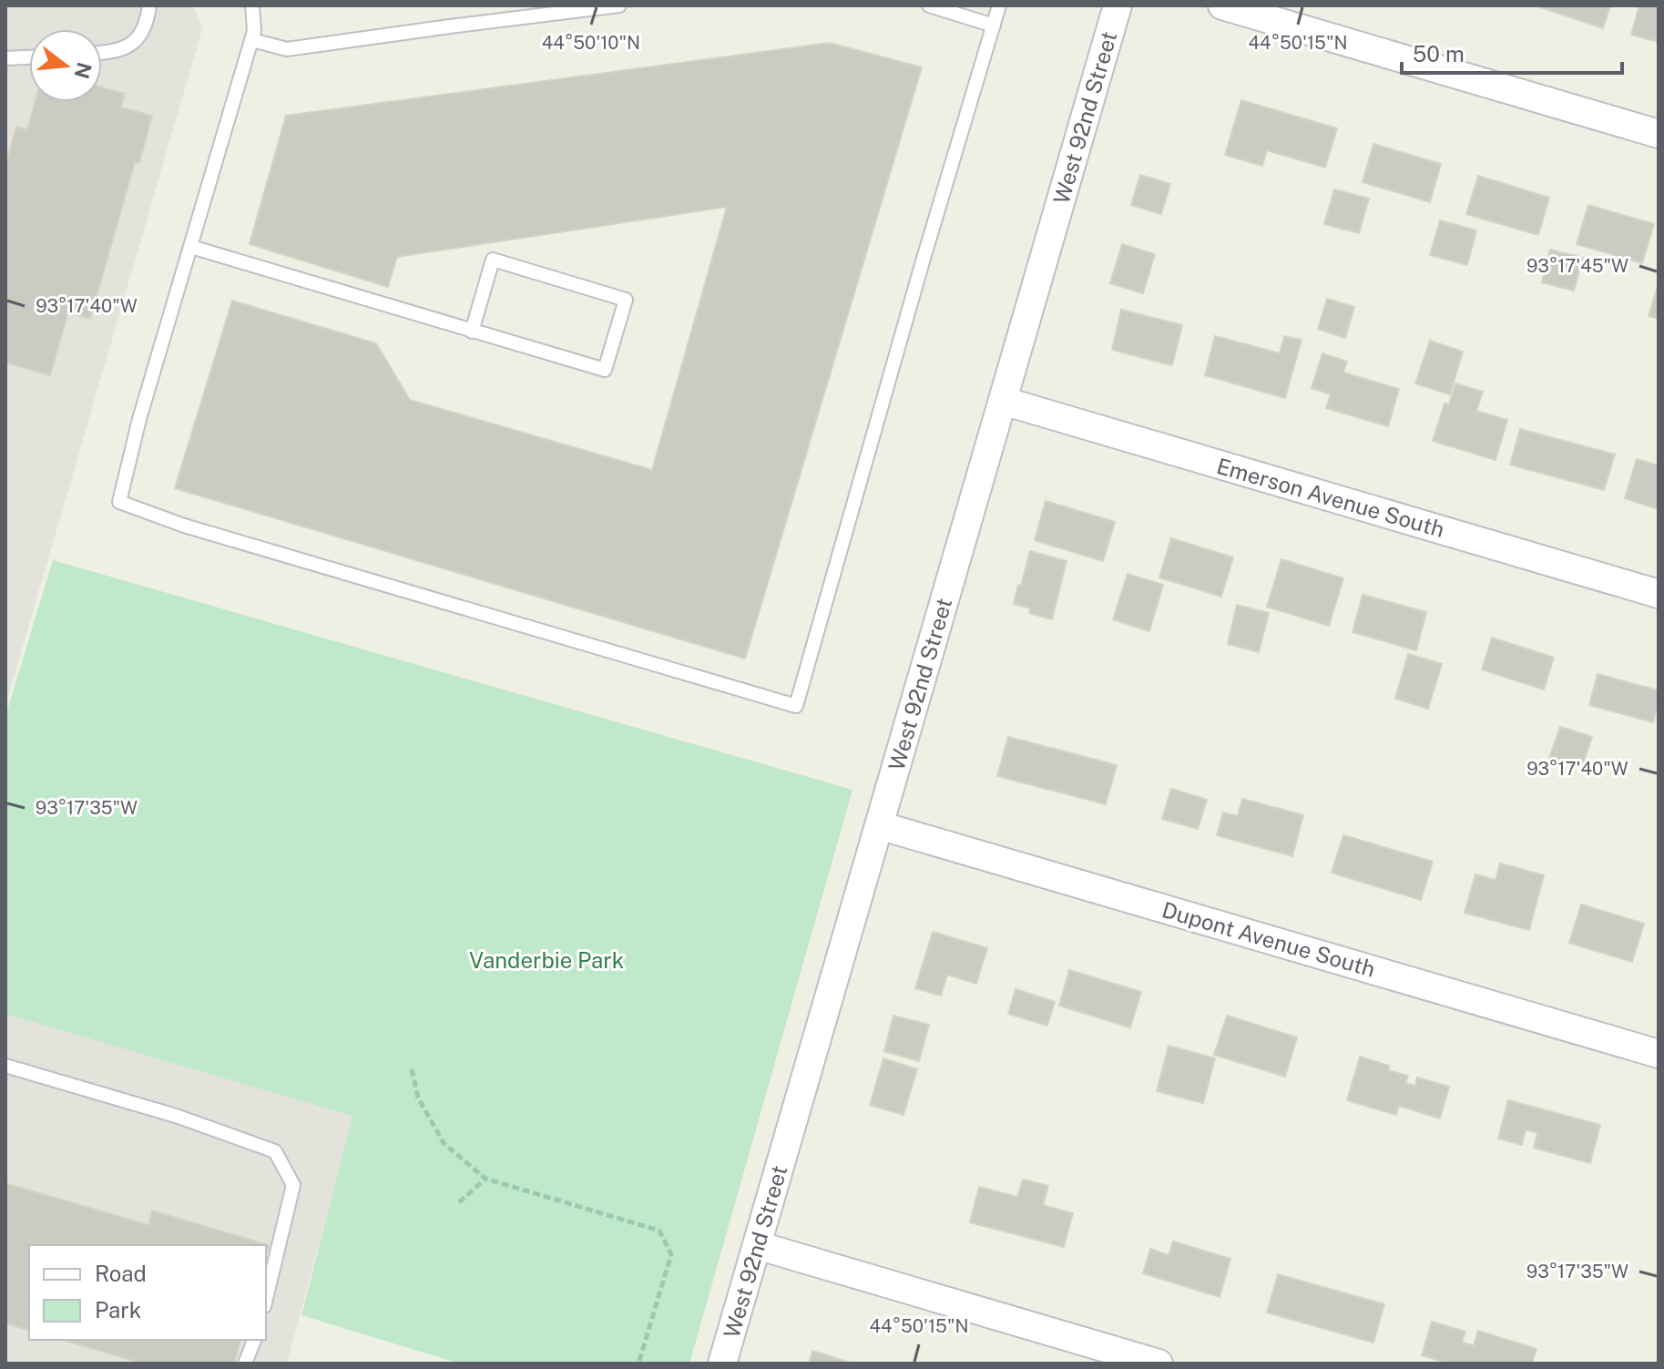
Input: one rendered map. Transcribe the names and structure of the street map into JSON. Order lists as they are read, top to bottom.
{
  "streets": {
    "street": ["West 92nd Street", "Emerson Avenue South", "Dupont Avenue South"]
  },
  "crossings": [
    ["West 92nd Street", "Emerson Avenue South"],
    ["West 92nd Street", "Dupont Avenue South"]
  ],
  "parks": ["Vanderbie Park"],
  "legend": ["Road", "Park"],
  "scale_bar": "50 m",
  "north": "right",
  "coordinates": [
    "44°50'10\"N",
    "44°50'15\"N",
    "93°17'45\"W",
    "93°17'40\"W",
    "93°17'35\"W"
  ]
}
